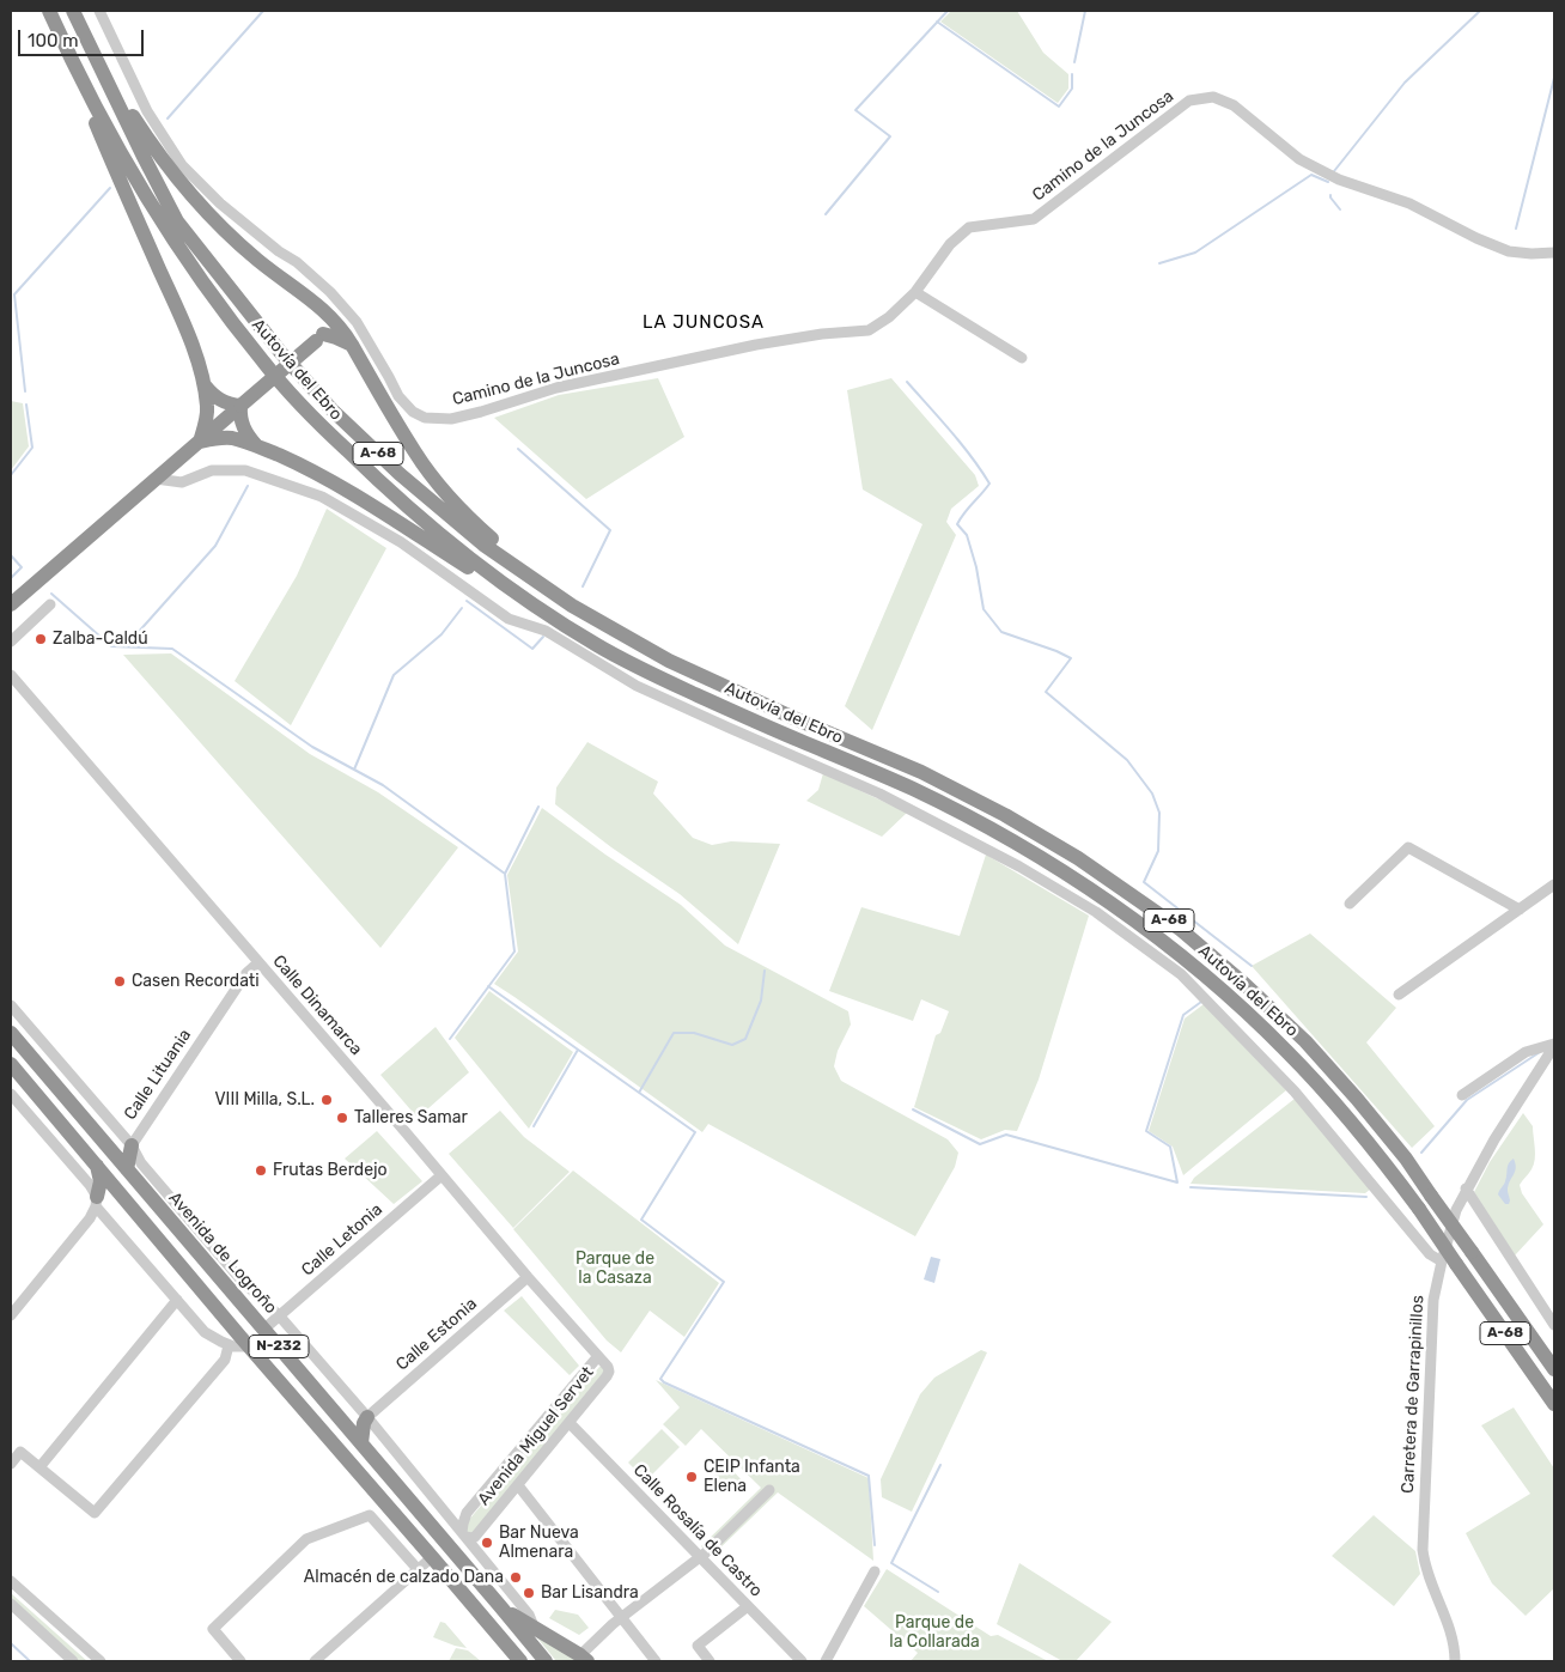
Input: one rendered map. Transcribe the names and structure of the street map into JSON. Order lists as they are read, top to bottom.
{
  "streets": {
    "highway": [
      "Autovía del Ebro",
      "A-68",
      "Avenida de Logroño",
      "N-232"
    ],
    "street": [
      "Camino de la Juncosa",
      "Calle Dinamarca",
      "Calle Lituania",
      "Calle Letonia",
      "Calle Estonia",
      "Carretera de Garrapinillos",
      "Avenida Miguel Servet",
      "Calle Rosalía de Castro"
    ]
  },
  "crossings": [
    ["Autovía del Ebro", "Carretera de Garrapinillos"],
    ["Calle Dinamarca", "Calle Lituania"],
    ["Calle Dinamarca", "Calle Letonia"],
    ["Calle Dinamarca", "Calle Estonia"],
    ["Calle Dinamarca", "Avenida Miguel Servet"],
    ["Calle Letonia", "Avenida de Logroño"],
    ["Avenida Miguel Servet", "Calle Rosalía de Castro"]
  ],
  "districts": ["LA JUNCOSA"],
  "parks": ["Parque de la Casaza", "Parque de la Collarada"],
  "places": [
    "Zalba-Caldú",
    "Casen Recordati",
    "VIII Milla, S.L.",
    "Talleres Samar",
    "Frutas Berdejo",
    "CEIP Infanta Elena",
    "Bar Nueva Almenara",
    "Almacén de calzado Dana",
    "Bar Lisandra"
  ],
  "scale_bar": "100 m"
}
